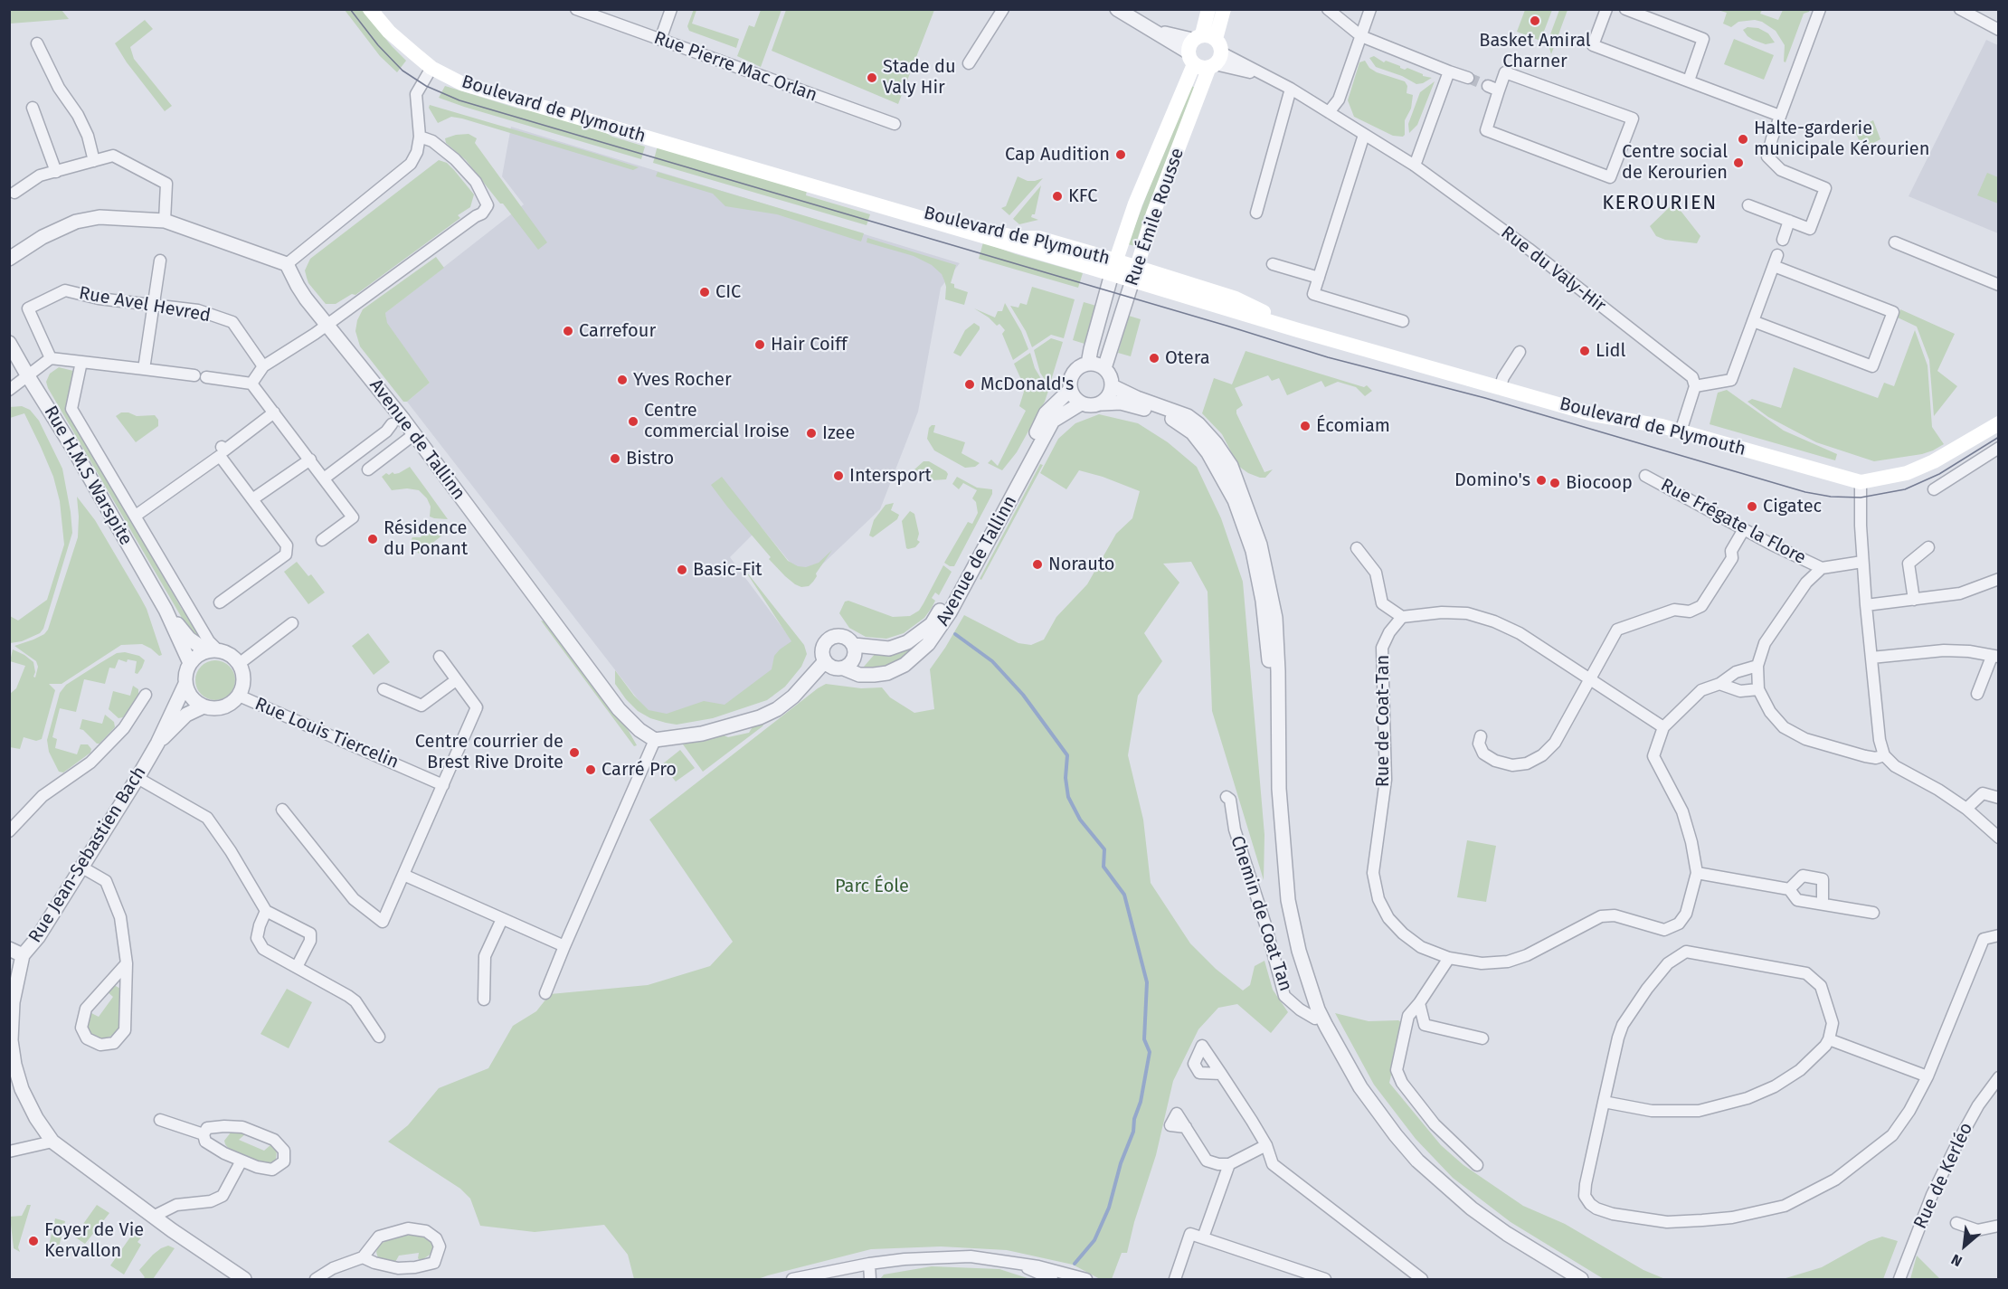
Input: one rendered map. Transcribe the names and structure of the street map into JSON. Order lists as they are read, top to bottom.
{
  "streets": {
    "main road": ["Boulevard de Plymouth", "Rue Émile Rousse"],
    "street": [
      "Rue Pierre Mac Orlan",
      "Rue du Valy-Hir",
      "Rue Avel Hevred",
      "Avenue de Tallinn",
      "Rue H.M.S Warspite",
      "Rue Frégate la Flore",
      "Rue de Coat-Tan",
      "Rue Louis Tiercelin",
      "Rue Jean-Sebastien Bach",
      "Chemin de Coat Tan",
      "Rue de Kerléo"
    ]
  },
  "crossings": [
    ["Boulevard de Plymouth", "Rue Émile Rousse"],
    ["Rue Émile Rousse", "Rue du Valy-Hir"],
    ["Rue Émile Rousse", "Avenue de Tallinn"],
    ["Rue H.M.S Warspite", "Rue Louis Tiercelin"],
    ["Rue H.M.S Warspite", "Rue Jean-Sebastien Bach"],
    ["Rue Louis Tiercelin", "Rue Jean-Sebastien Bach"]
  ],
  "districts": ["KEROURIEN"],
  "parks": ["Parc Éole"],
  "places": [
    "Basket Amiral Charner",
    "Stade du Valy Hir",
    "Halte-garderie municipale Kérourien",
    "Cap Audition",
    "Centre social de Kerourien",
    "KFC",
    "CIC",
    "Carrefour",
    "Hair Coiff",
    "Lidl",
    "Otera",
    "Yves Rocher",
    "McDonald's",
    "Centre commercial Iroise",
    "Écomiam",
    "Izee",
    "Bistro",
    "Intersport",
    "Domino's",
    "Biocoop",
    "Cigatec",
    "Résidence du Ponant",
    "Norauto",
    "Basic-Fit",
    "Centre courrier de Brest Rive Droite",
    "Carré Pro",
    "Foyer de Vie Kervallon"
  ],
  "north": "bottom left"
}
